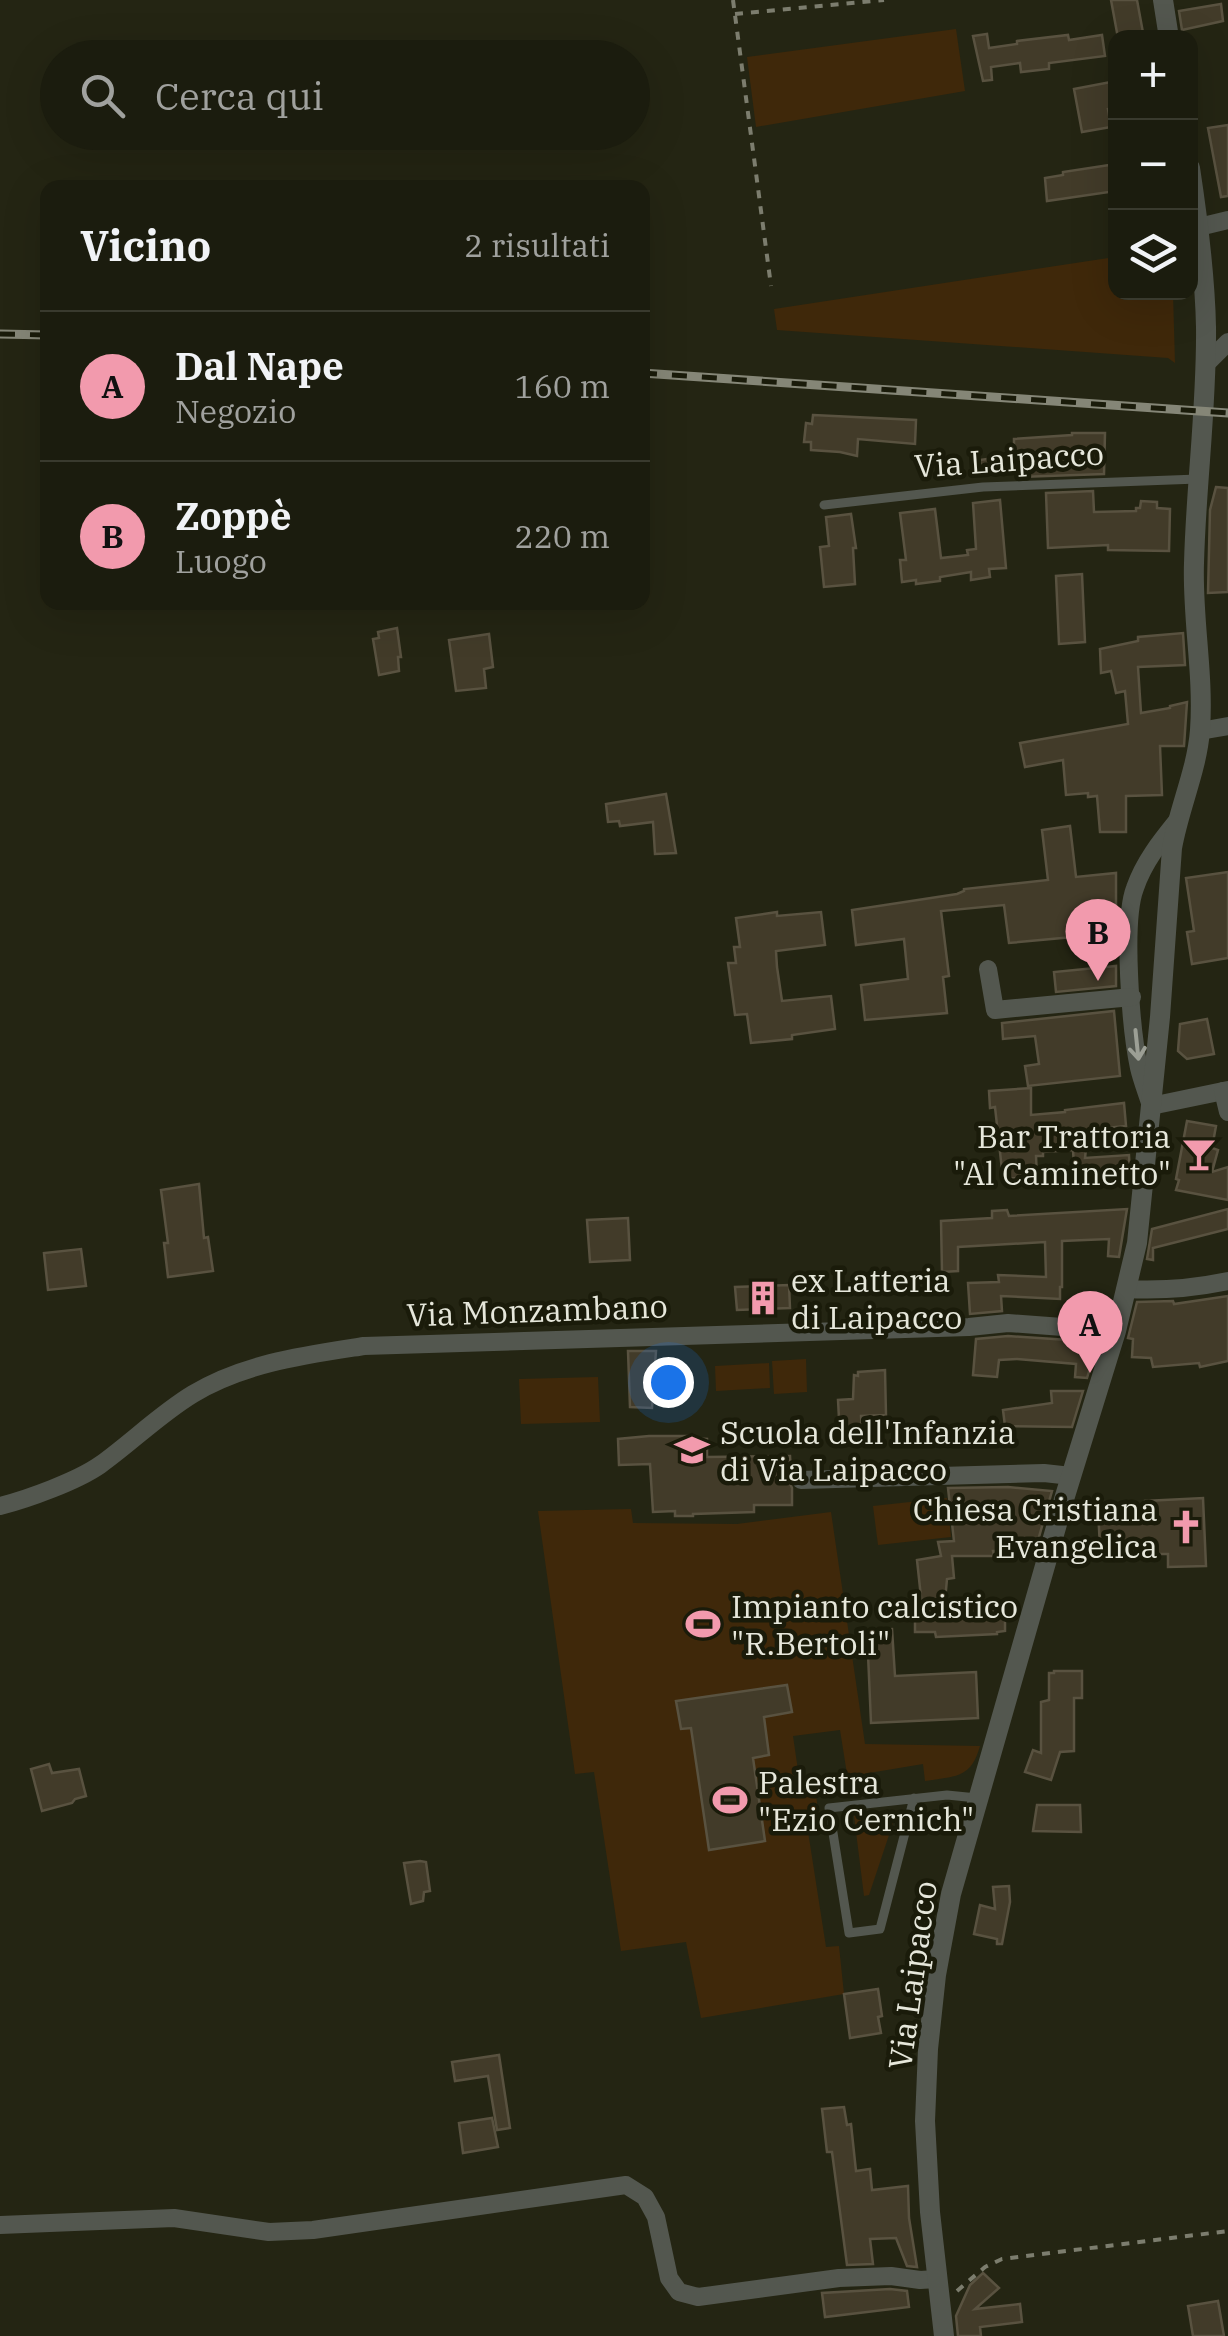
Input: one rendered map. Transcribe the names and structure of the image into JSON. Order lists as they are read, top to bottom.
{
  "streets": {
    "street": ["Via Laipacco", "Via Monzambano"]
  },
  "crossings": [
    ["Via Laipacco", "Via Monzambano"]
  ],
  "places": {
    "bar": ["Bar Trattoria \"Al Caminetto\""],
    "building": ["ex Latteria di Laipacco"],
    "school or university": ["Scuola dell'Infanzia di Via Laipacco"],
    "church": ["Chiesa Cristiana Evangelica"],
    "sports": ["Impianto calcistico \"R.Bertoli\"", "Palestra \"Ezio Cernich\""]
  },
  "page": {
    "map_buttons": ["+", "−"],
    "search": "Cerca qui",
    "heading": ["Vicino", "2 risultati"],
    "list": [
      {
        "mark": "A",
        "name": "Dal Nape",
        "note": "Negozio",
        "value": "160 m"
      },
      {
        "mark": "B",
        "name": "Zoppè",
        "note": "Luogo",
        "value": "220 m"
      }
    ],
    "pins": ["B", "A"]
  }
}
